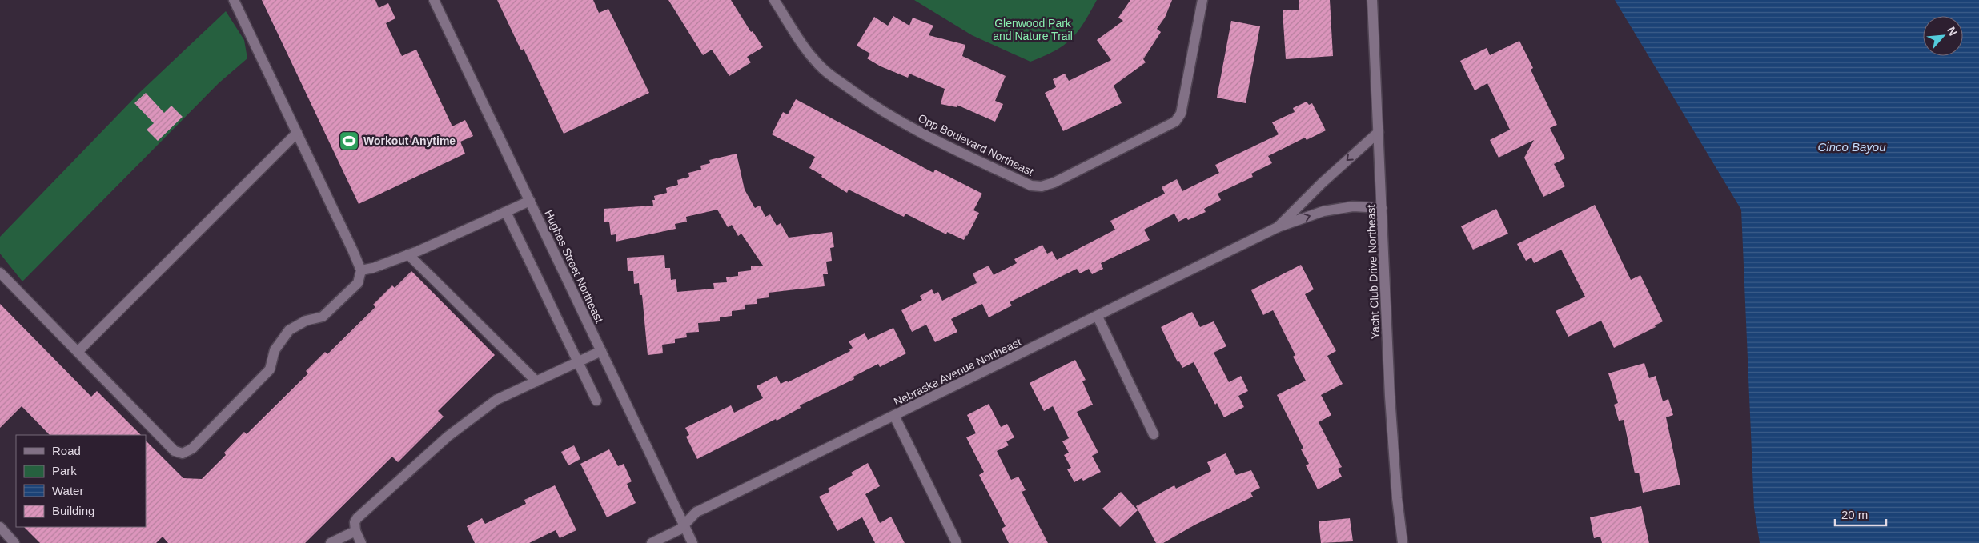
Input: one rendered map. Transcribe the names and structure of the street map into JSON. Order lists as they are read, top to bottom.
{
  "streets": {
    "street": [
      "Opp Boulevard Northeast",
      "Hughes Street Northeast",
      "Yacht Club Drive Northeast",
      "Nebraska Avenue Northeast"
    ]
  },
  "crossings": [
    ["Hughes Street Northeast", "Nebraska Avenue Northeast"],
    ["Yacht Club Drive Northeast", "Nebraska Avenue Northeast"]
  ],
  "water": ["Cinco Bayou"],
  "parks": ["Glenwood Park and Nature Trail"],
  "places": {
    "sports": ["Workout Anytime"]
  },
  "legend": [
    "Road",
    "Park",
    "Water",
    "Building"
  ],
  "scale_bar": "20 m",
  "north": "top right"
}
